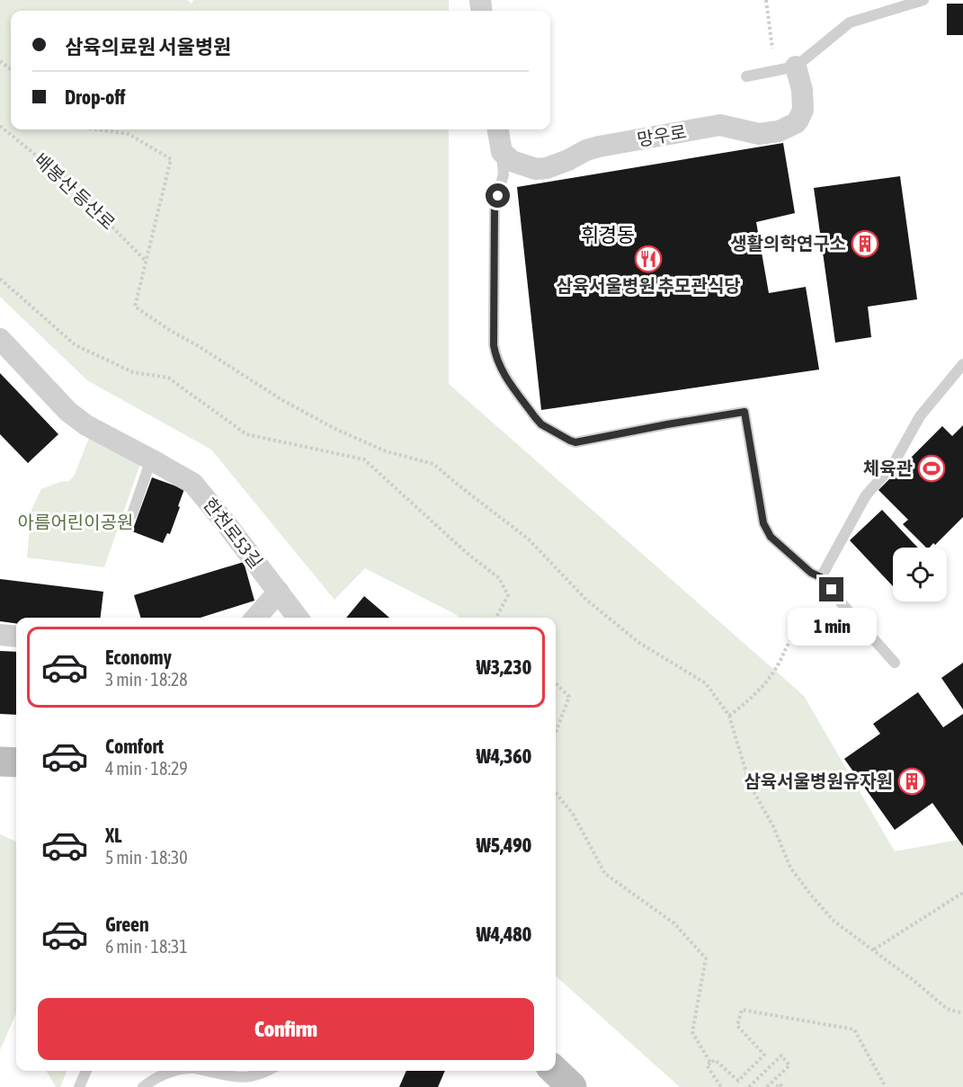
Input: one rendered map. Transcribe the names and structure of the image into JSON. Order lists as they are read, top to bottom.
{
  "streets": {
    "street": ["망우로", "한천로53길"],
    "path": ["배봉산 등산로"]
  },
  "districts": ["휘경동"],
  "parks": ["아름어린이공원"],
  "places": {
    "building": ["생활의학연구소", "삼육서울병원유자원"],
    "restaurant": ["삼육서울병원 추모관식당"],
    "sports": ["체육관"]
  },
  "page": {
    "banner": ["삼육의료원 서울병원", "Drop-off"],
    "bubble": "1 min",
    "list": [
      {
        "name": "Economy",
        "note": "3 min · 18:28",
        "value": "₩3,230"
      },
      {
        "name": "Comfort",
        "note": "4 min · 18:29",
        "value": "₩4,360"
      },
      {
        "name": "XL",
        "note": "5 min · 18:30",
        "value": "₩5,490"
      },
      {
        "name": "Green",
        "note": "6 min · 18:31",
        "value": "₩4,480"
      }
    ],
    "buttons": "Confirm"
  }
}
